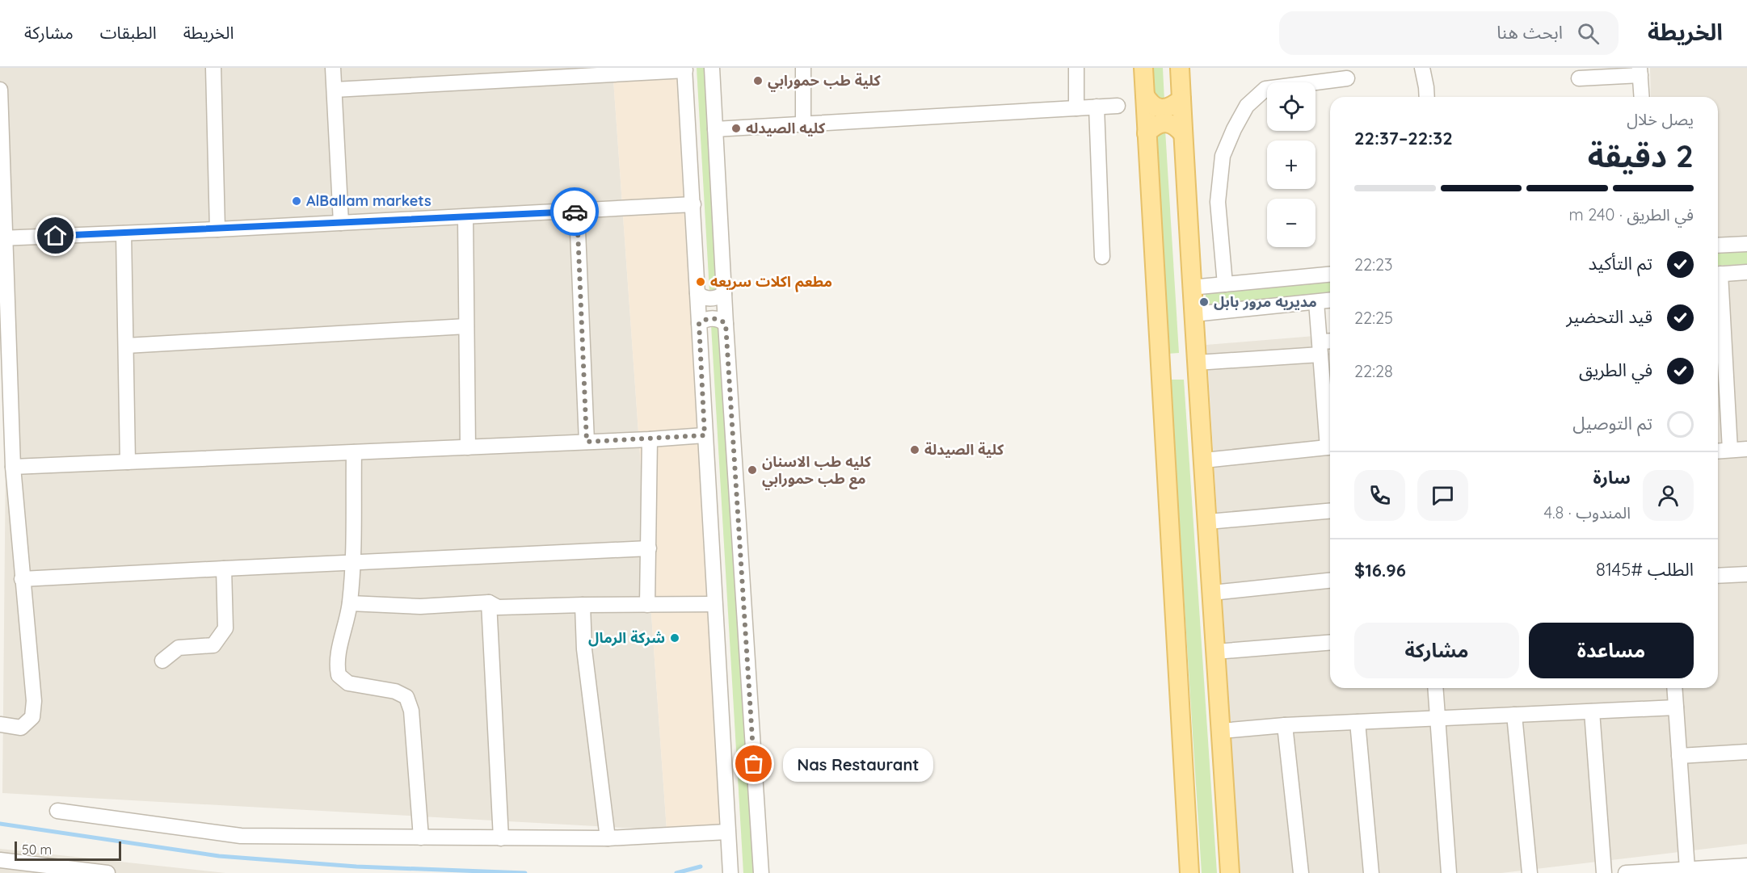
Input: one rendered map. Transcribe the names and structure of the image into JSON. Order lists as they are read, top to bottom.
{
  "places": [
    "كلية طب حمورابي",
    "كليه الصيدله",
    "AlBallam markets",
    "مطعم اكلات سريعه",
    "مديريه مرور بابل",
    "كلية الصيدلة",
    "كليه طب الاسنان مع طب حمورابي",
    "شركة الرمال",
    "Nas Restaurant"
  ],
  "scale_bar": "50 m",
  "page": {
    "header": "الخريطة",
    "search": "ابحث هنا",
    "nav": ["الخريطة", "الطبقات", "مشاركة"],
    "map_buttons": ["+", "−"],
    "heading": ["2 دقيقة", "يصل خلال", "22:32–22:37"],
    "panel": [
      "سارة",
      "المندوب · 4.8",
      "الطلب #8145",
      "$16.96"
    ],
    "bar": "في الطريق · 240 m",
    "list": [
      ["تم التأكيد", "22:23"],
      ["قيد التحضير", "22:25"],
      ["في الطريق", "22:28"],
      "تم التوصيل"
    ],
    "buttons": ["مساعدة", "مشاركة"],
    "bubble": "Nas Restaurant",
    "scale": "50 m"
  }
}
